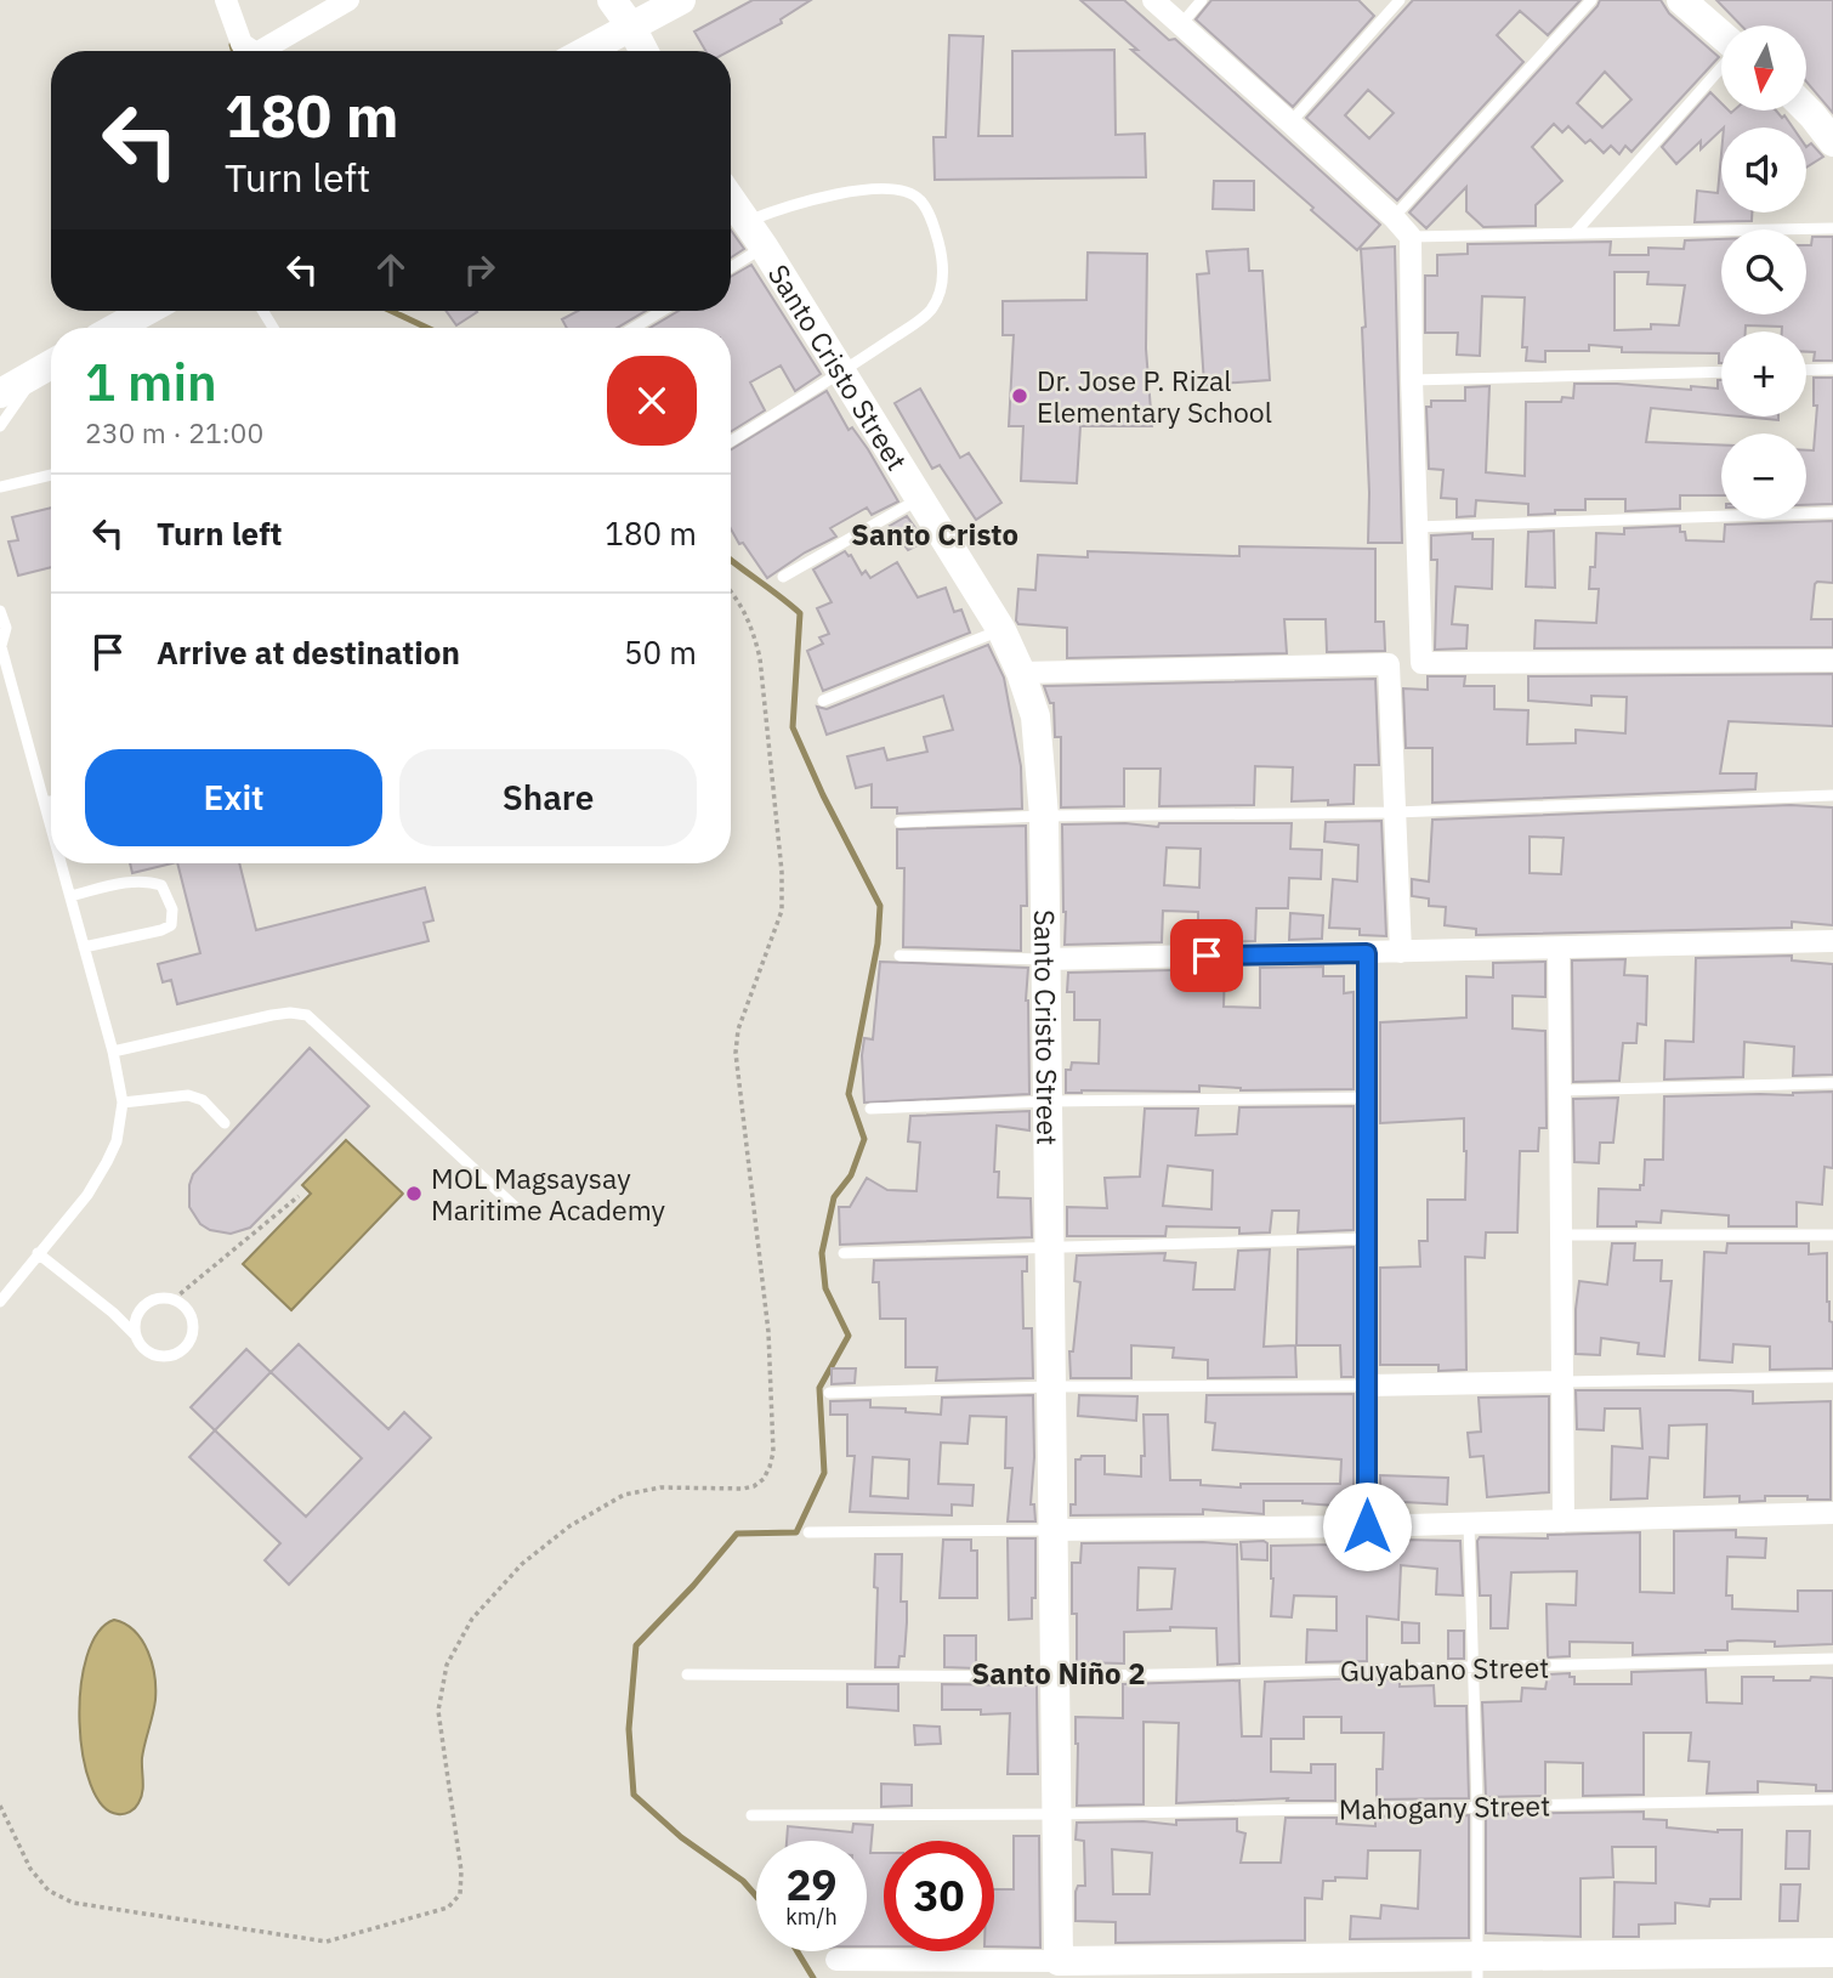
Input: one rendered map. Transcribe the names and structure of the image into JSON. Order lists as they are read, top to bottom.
{
  "streets": {
    "street": ["Santo Cristo Street"],
    "lane": ["Guyabano Street", "Mahogany Street"]
  },
  "crossings": [
    ["Santo Cristo Street", "Guyabano Street"],
    ["Santo Cristo Street", "Mahogany Street"]
  ],
  "districts": ["Santo Cristo", "Santo Niño 2"],
  "places": ["Dr. Jose P. Rizal Elementary School", "MOL Magsaysay Maritime Academy"],
  "north": "bottom",
  "page": {
    "map_buttons": ["+", "−"],
    "turn": ["180 m", "Turn left"],
    "heading": ["1 min", "230 m · 21:00"],
    "list": [
      {
        "name": "Turn left",
        "value": "180 m"
      },
      {
        "name": "Arrive at destination",
        "value": "50 m"
      }
    ],
    "buttons": ["Exit", "Share"],
    "speed": "29 km/h",
    "limit": "30"
  }
}
